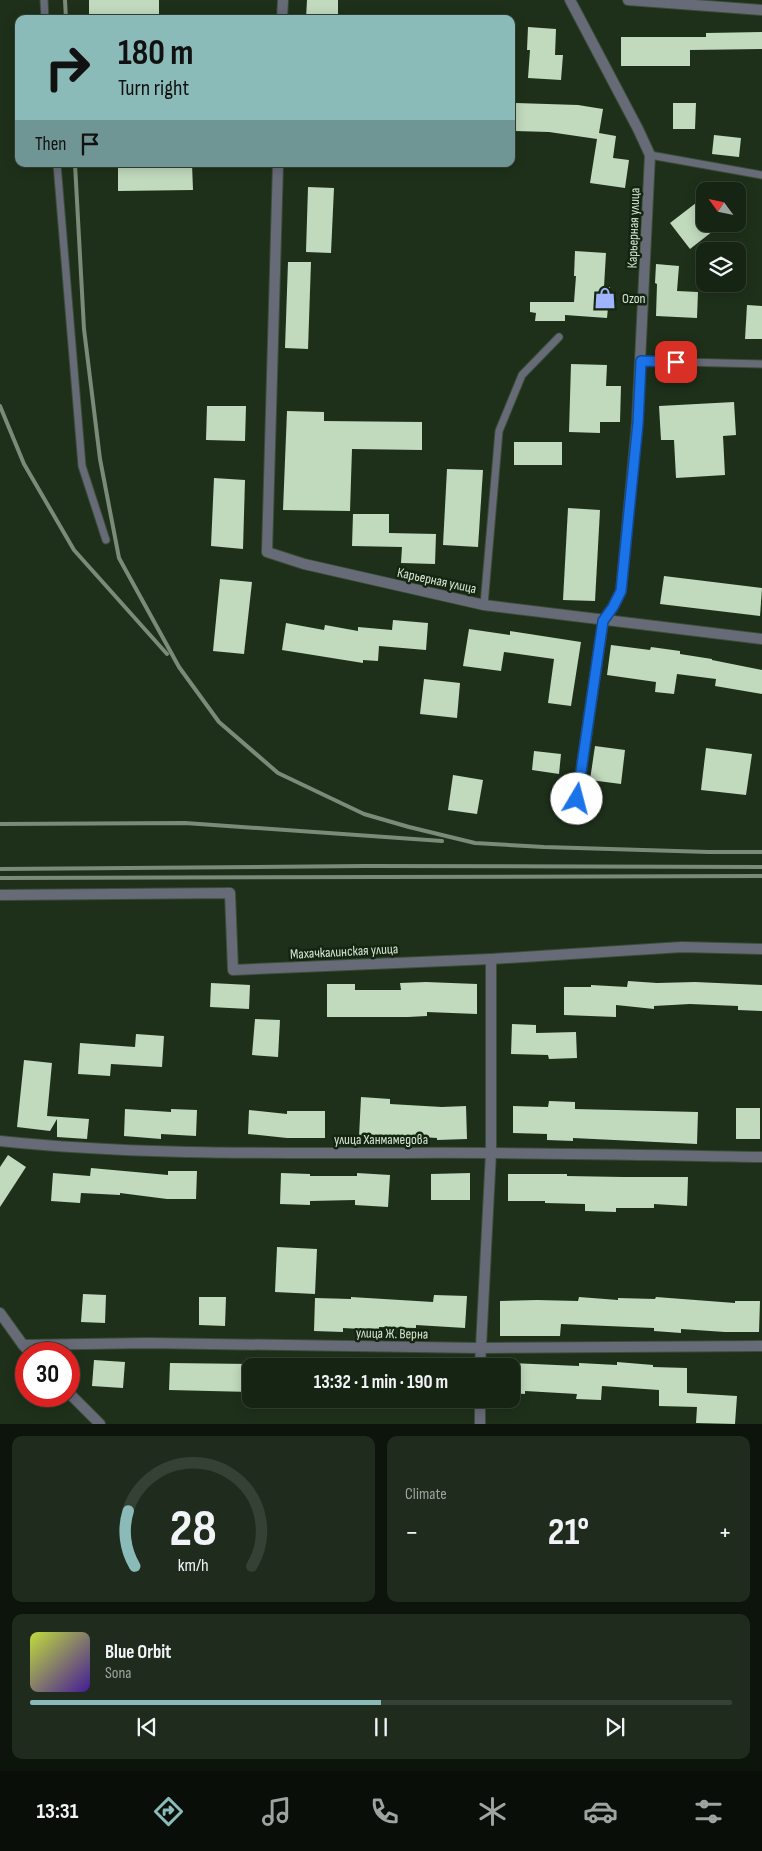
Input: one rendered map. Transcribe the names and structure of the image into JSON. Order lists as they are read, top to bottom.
{
  "streets": {
    "street": [
      "Карьерная улица",
      "Махачкалинская улица",
      "улица Ханмамедова",
      "улица Ж. Верна"
    ]
  },
  "places": {
    "shop": ["Ozon"]
  },
  "north": "top left",
  "page": {
    "turn": ["180 m", "Turn right"],
    "then": "Then",
    "limit": "30",
    "trip": "13:32 · 1 min · 190 m",
    "tile": "Climate",
    "heat": ["−", "21°", "+"],
    "song": ["Blue Orbit", "Sona"],
    "tabs": "13:31",
    "gauge": ["28", "km/h"]
  }
}
